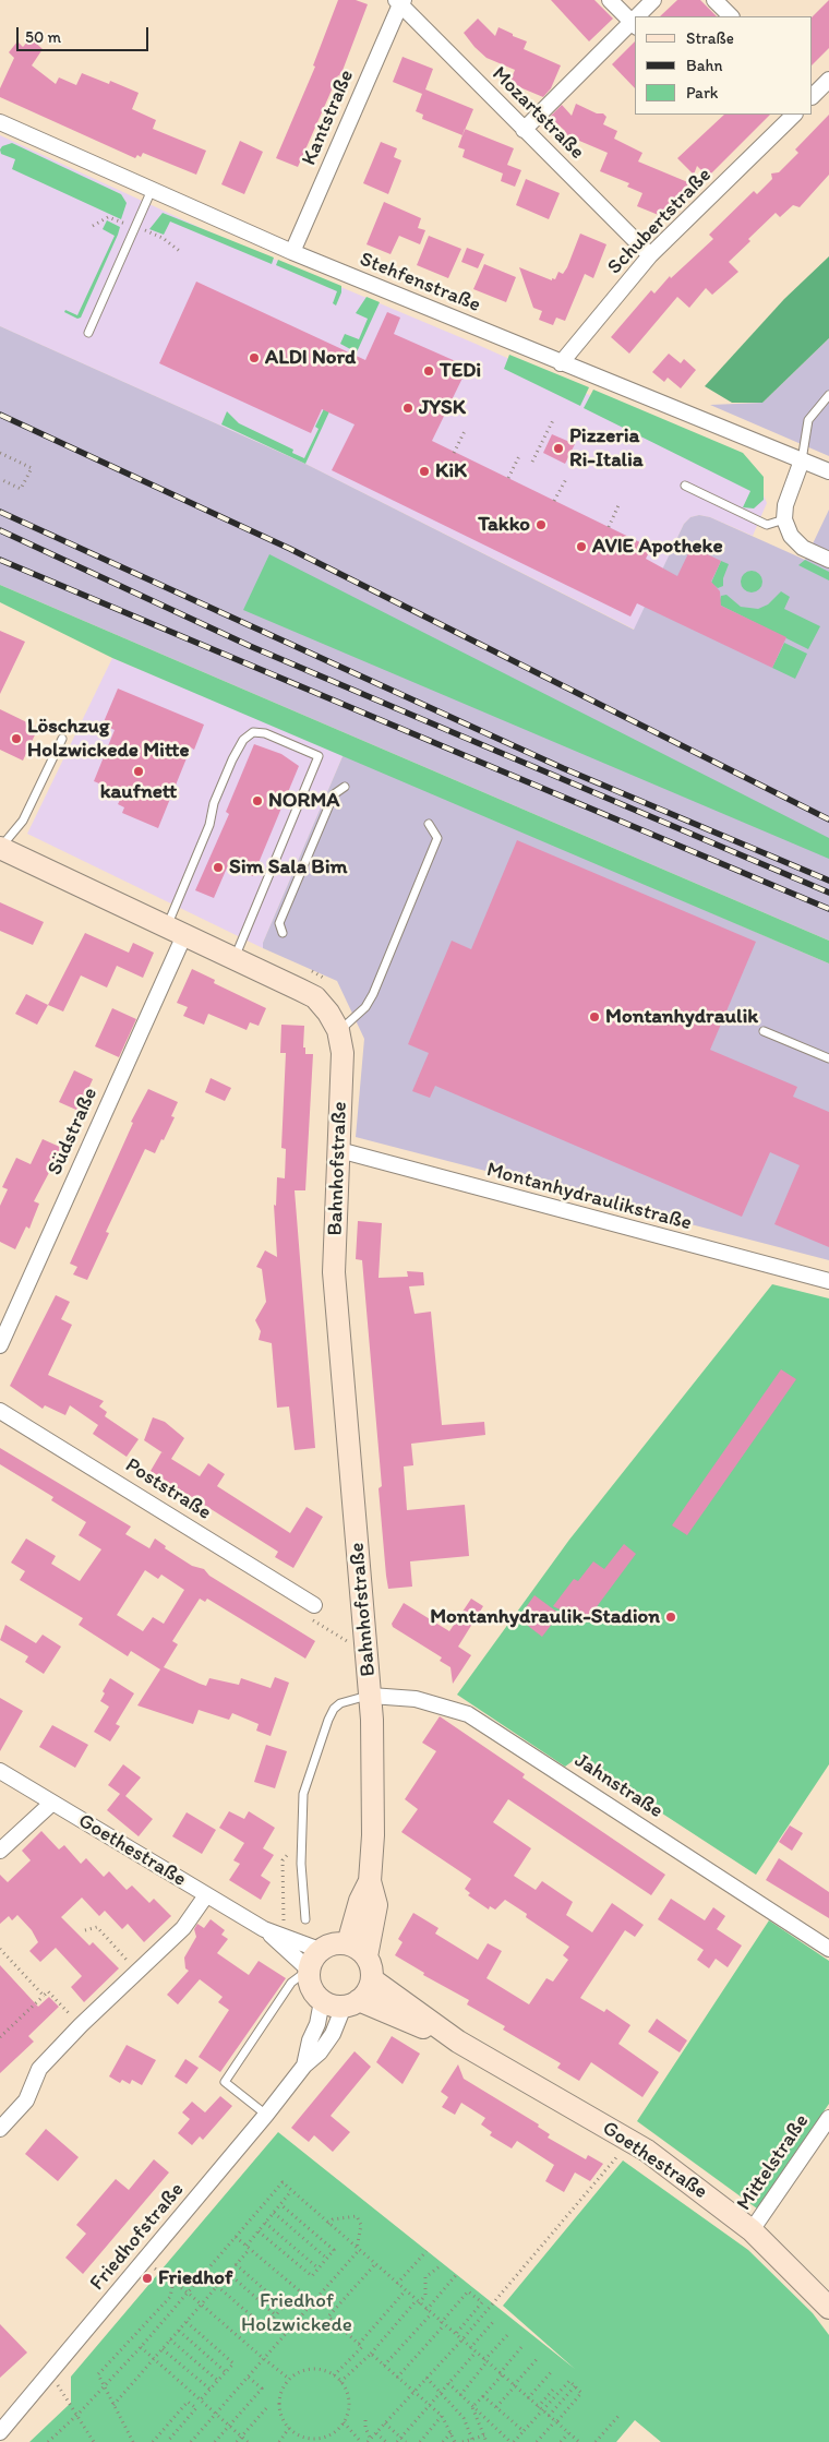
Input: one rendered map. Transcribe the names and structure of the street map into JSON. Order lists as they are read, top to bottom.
{
  "streets": {
    "main road": ["Bahnhofstraße", "Goethestraße"],
    "street": [
      "Mozartstraße",
      "Kantstraße",
      "Schubertstraße",
      "Stehfenstraße",
      "Südstraße",
      "Montanhydraulikstraße",
      "Poststraße",
      "Jahnstraße",
      "Mittelstraße",
      "Friedhofstraße"
    ]
  },
  "crossings": [
    ["Mozartstraße", "Kantstraße"],
    ["Mozartstraße", "Schubertstraße"],
    ["Kantstraße", "Stehfenstraße"],
    ["Schubertstraße", "Stehfenstraße"],
    ["Südstraße", "Bahnhofstraße"],
    ["Bahnhofstraße", "Montanhydraulikstraße"],
    ["Bahnhofstraße", "Jahnstraße"],
    ["Bahnhofstraße", "Goethestraße"],
    ["Bahnhofstraße", "Friedhofstraße"],
    ["Goethestraße", "Mittelstraße"],
    ["Goethestraße", "Friedhofstraße"]
  ],
  "parks": ["Friedhof Holzwickede"],
  "places": [
    "ALDI Nord",
    "TEDi",
    "JYSK",
    "Pizzeria Ri-Italia",
    "KiK",
    "Takko",
    "AVIE Apotheke",
    "Löschzug Holzwickede Mitte",
    "kaufnett",
    "NORMA",
    "Sim Sala Bim",
    "Montanhydraulik",
    "Montanhydraulik-Stadion",
    "Friedhof"
  ],
  "legend": ["Straße", "Bahn", "Park"],
  "scale_bar": "50 m"
}
